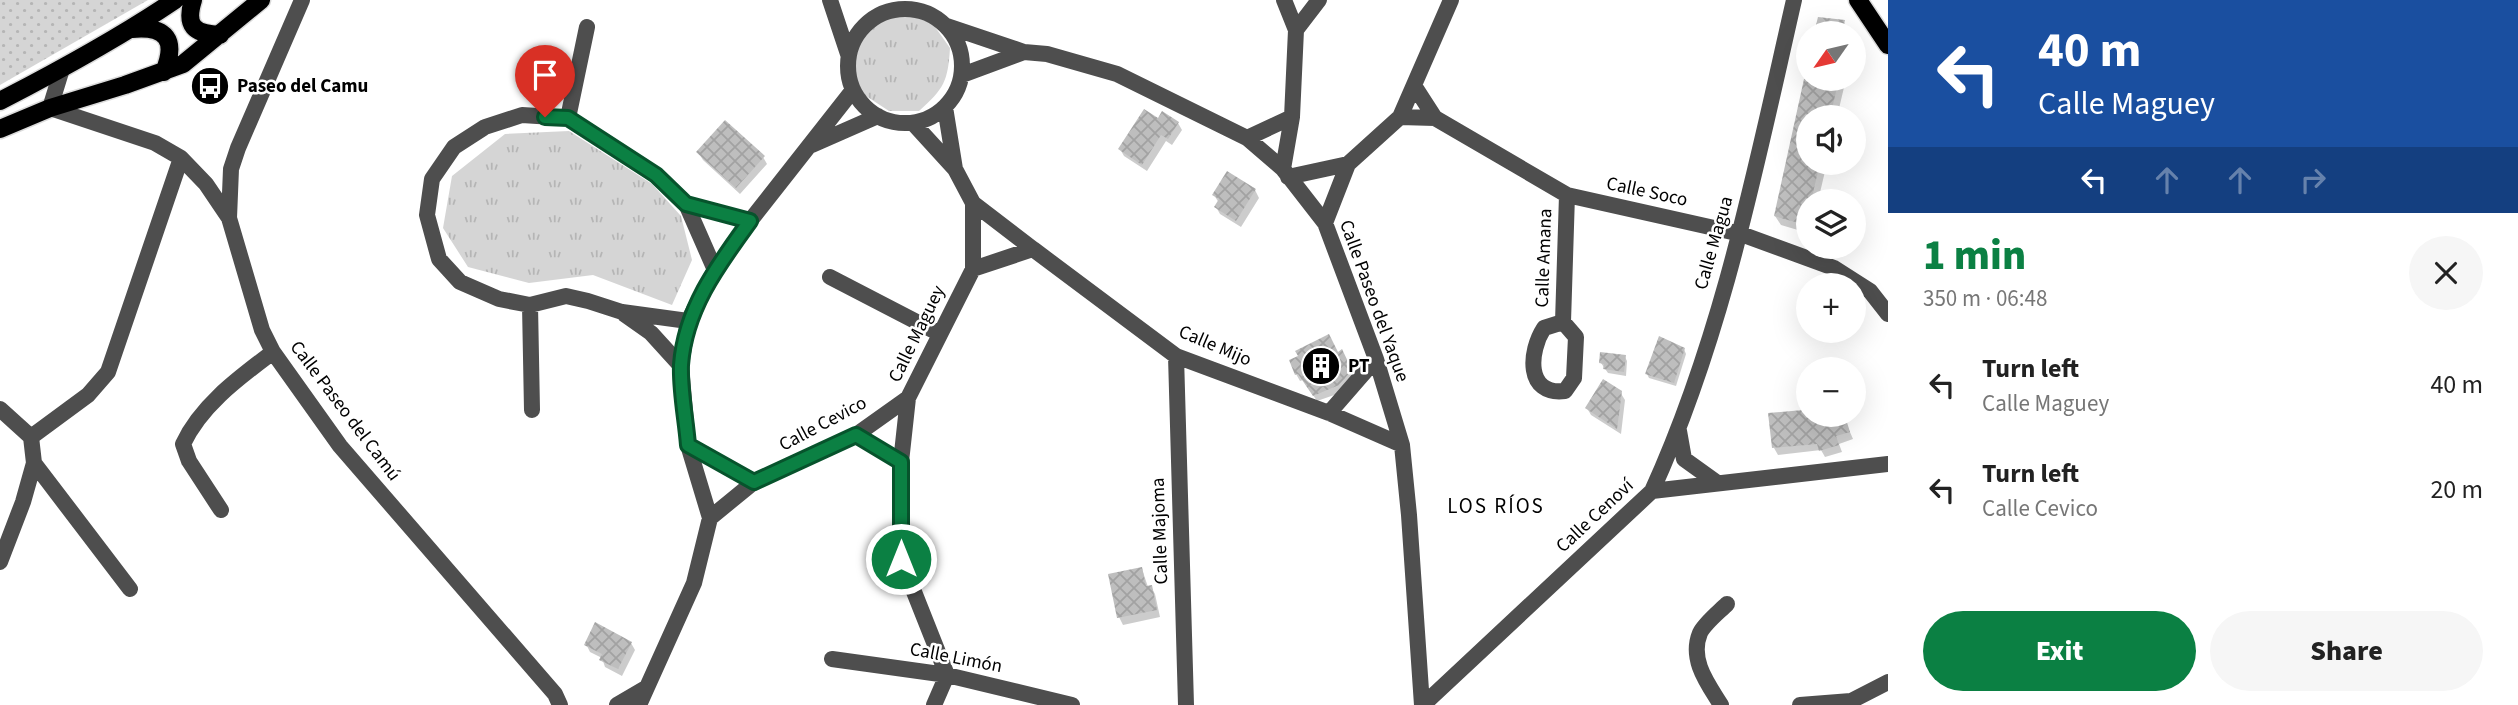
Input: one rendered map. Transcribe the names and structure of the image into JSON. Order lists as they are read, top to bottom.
{
  "streets": {
    "street": [
      "Calle Soco",
      "Calle Magua",
      "Calle Amana",
      "Calle Paseo del Yaque",
      "Calle Maguey",
      "Calle Mijo",
      "Calle Paseo del Camú",
      "Calle Cevico",
      "Calle Cenoví",
      "Calle Majoma",
      "Calle Limón"
    ]
  },
  "crossings": [
    ["Calle Soco", "Calle Magua"],
    ["Calle Soco", "Calle Amana"],
    ["Calle Magua", "Calle Cenoví"],
    ["Calle Paseo del Yaque", "Calle Maguey"],
    ["Calle Paseo del Yaque", "Calle Mijo"],
    ["Calle Paseo del Yaque", "Calle Cenoví"],
    ["Calle Maguey", "Calle Mijo"],
    ["Calle Maguey", "Calle Cevico"],
    ["Calle Maguey", "Calle Limón"],
    ["Calle Mijo", "Calle Majoma"]
  ],
  "districts": ["LOS RÍOS"],
  "places": {
    "bus stop": ["Paseo del Camu"],
    "building": ["PT"]
  },
  "north": "bottom left",
  "page": {
    "turn": ["40 m", "Calle Maguey"],
    "map_buttons": ["+", "−"],
    "heading": ["1 min", "350 m · 06:48"],
    "list": [
      {
        "name": "Turn left",
        "note": "Calle Maguey",
        "value": "40 m"
      },
      {
        "name": "Turn left",
        "note": "Calle Cevico",
        "value": "20 m"
      }
    ],
    "buttons": ["Exit", "Share"]
  }
}
